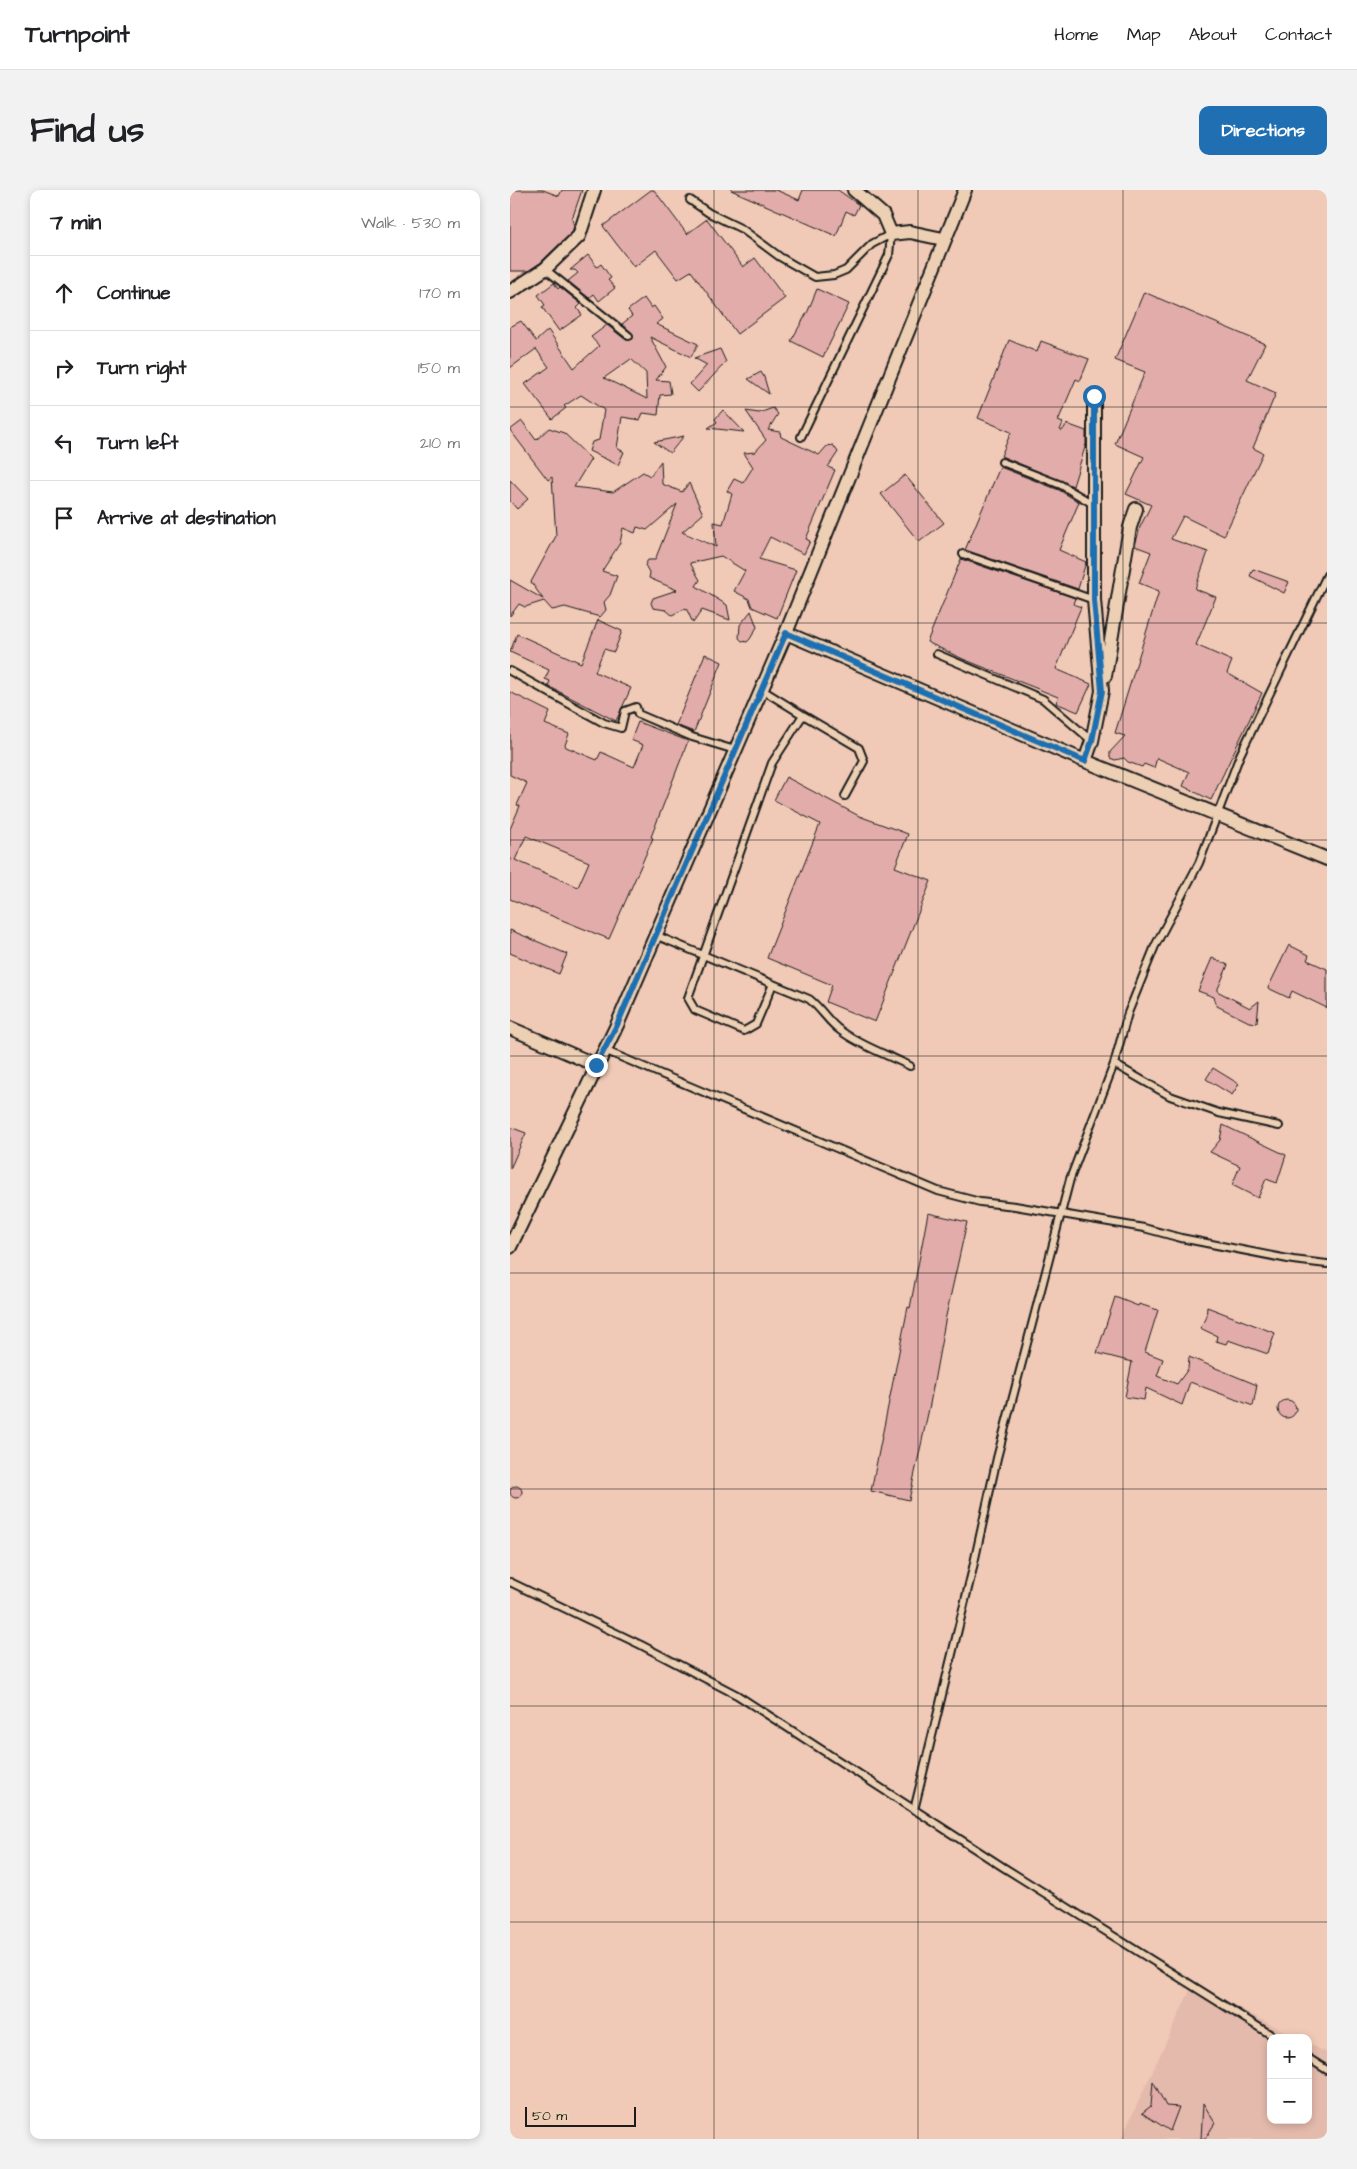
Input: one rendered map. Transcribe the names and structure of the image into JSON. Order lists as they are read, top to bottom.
{
  "scale_bar": "50 m",
  "page": {
    "header": "Turnpoint",
    "nav": [
      "Home",
      "Map",
      "About",
      "Contact"
    ],
    "title": "Find us",
    "buttons": "Directions",
    "heading": ["7 min", "Walk · 530 m"],
    "list": [
      ["Continue", "170 m"],
      ["Turn right", "150 m"],
      ["Turn left", "210 m"],
      "Arrive at destination"
    ],
    "map_buttons": ["+", "−"],
    "scale": "50 m"
  }
}
